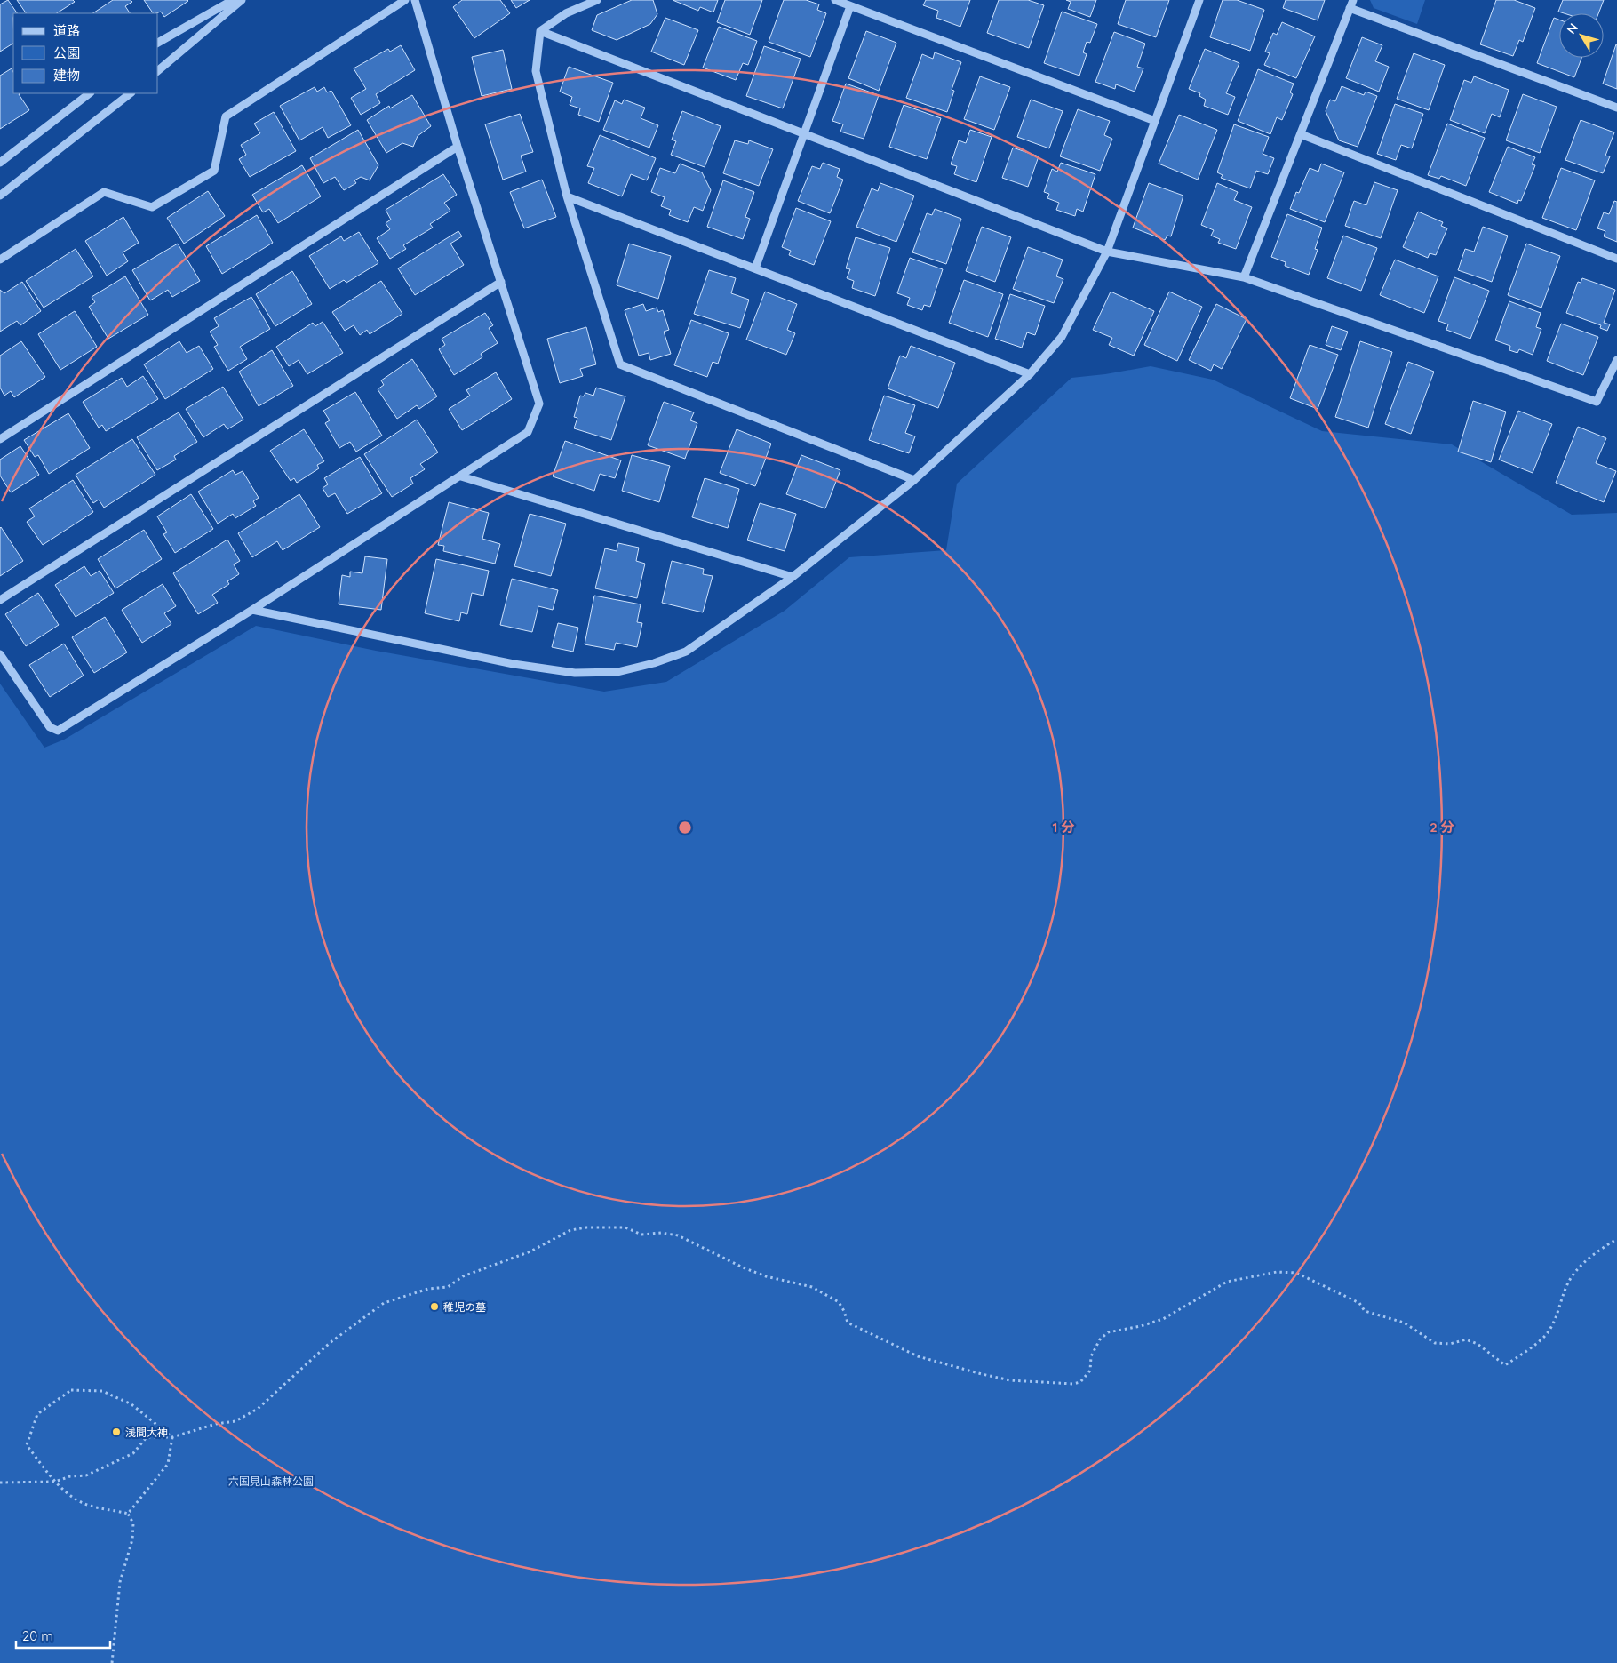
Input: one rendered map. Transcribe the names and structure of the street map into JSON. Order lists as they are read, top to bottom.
{
  "parks": ["六国見山森林公園"],
  "places": ["稚児の墓", "浅間大神"],
  "legend": ["道路", "公園", "建物"],
  "scale_bar": "20 m",
  "north": "top left",
  "rings": ["1 分", "2 分"]
}
